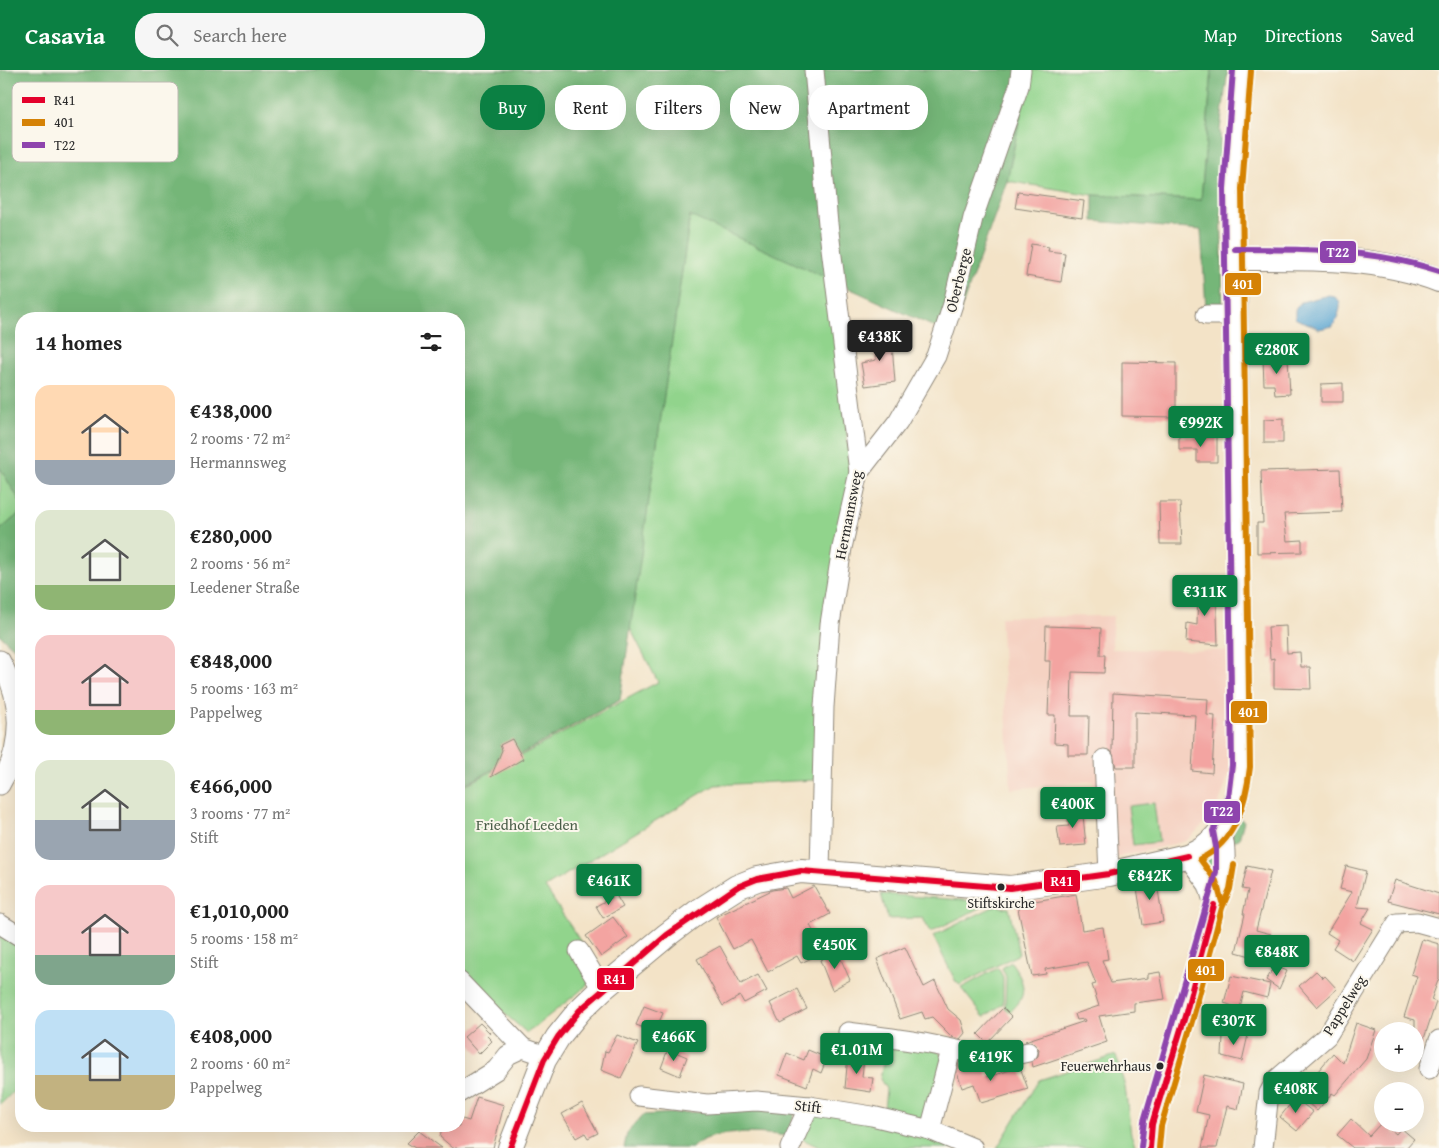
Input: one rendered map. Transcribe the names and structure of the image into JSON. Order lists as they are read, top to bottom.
{
  "streets": {
    "street": [
      "Oberberge",
      "Hermannsweg",
      "Pappelweg",
      "Stift"
    ]
  },
  "crossings": [
    ["Oberberge", "Hermannsweg"]
  ],
  "parks": ["Friedhof Leeden"],
  "places": ["Stiftskirche", "Feuerwehrhaus"],
  "lines": ["transit line T22", "transit line 401", "transit line R41"],
  "legend": ["R41", "401", "T22"],
  "page": {
    "header": "Casavia",
    "search": "Search here",
    "nav": ["Map", "Directions", "Saved"],
    "chip": [
      "Buy",
      "Rent",
      "Filters",
      "New",
      "Apartment"
    ],
    "heading": "14 homes",
    "price": [
      "€438K",
      "€280K",
      "€992K",
      "€311K",
      "€400K",
      "€842K",
      "€461K",
      "€450K",
      "€848K",
      "€307K",
      "€466K",
      "€1.01M",
      "€419K",
      "€408K"
    ],
    "list": [
      {
        "name": "€438,000",
        "note": "2 rooms · 72 m² · Hermannsweg"
      },
      {
        "name": "€280,000",
        "note": "2 rooms · 56 m² · Leedener Straße"
      },
      {
        "name": "€848,000",
        "note": "5 rooms · 163 m² · Pappelweg"
      },
      {
        "name": "€466,000",
        "note": "3 rooms · 77 m² · Stift"
      },
      {
        "name": "€1,010,000",
        "note": "5 rooms · 158 m² · Stift"
      },
      {
        "name": "€408,000",
        "note": "2 rooms · 60 m² · Pappelweg"
      }
    ],
    "map_buttons": ["+", "−"]
  }
}
